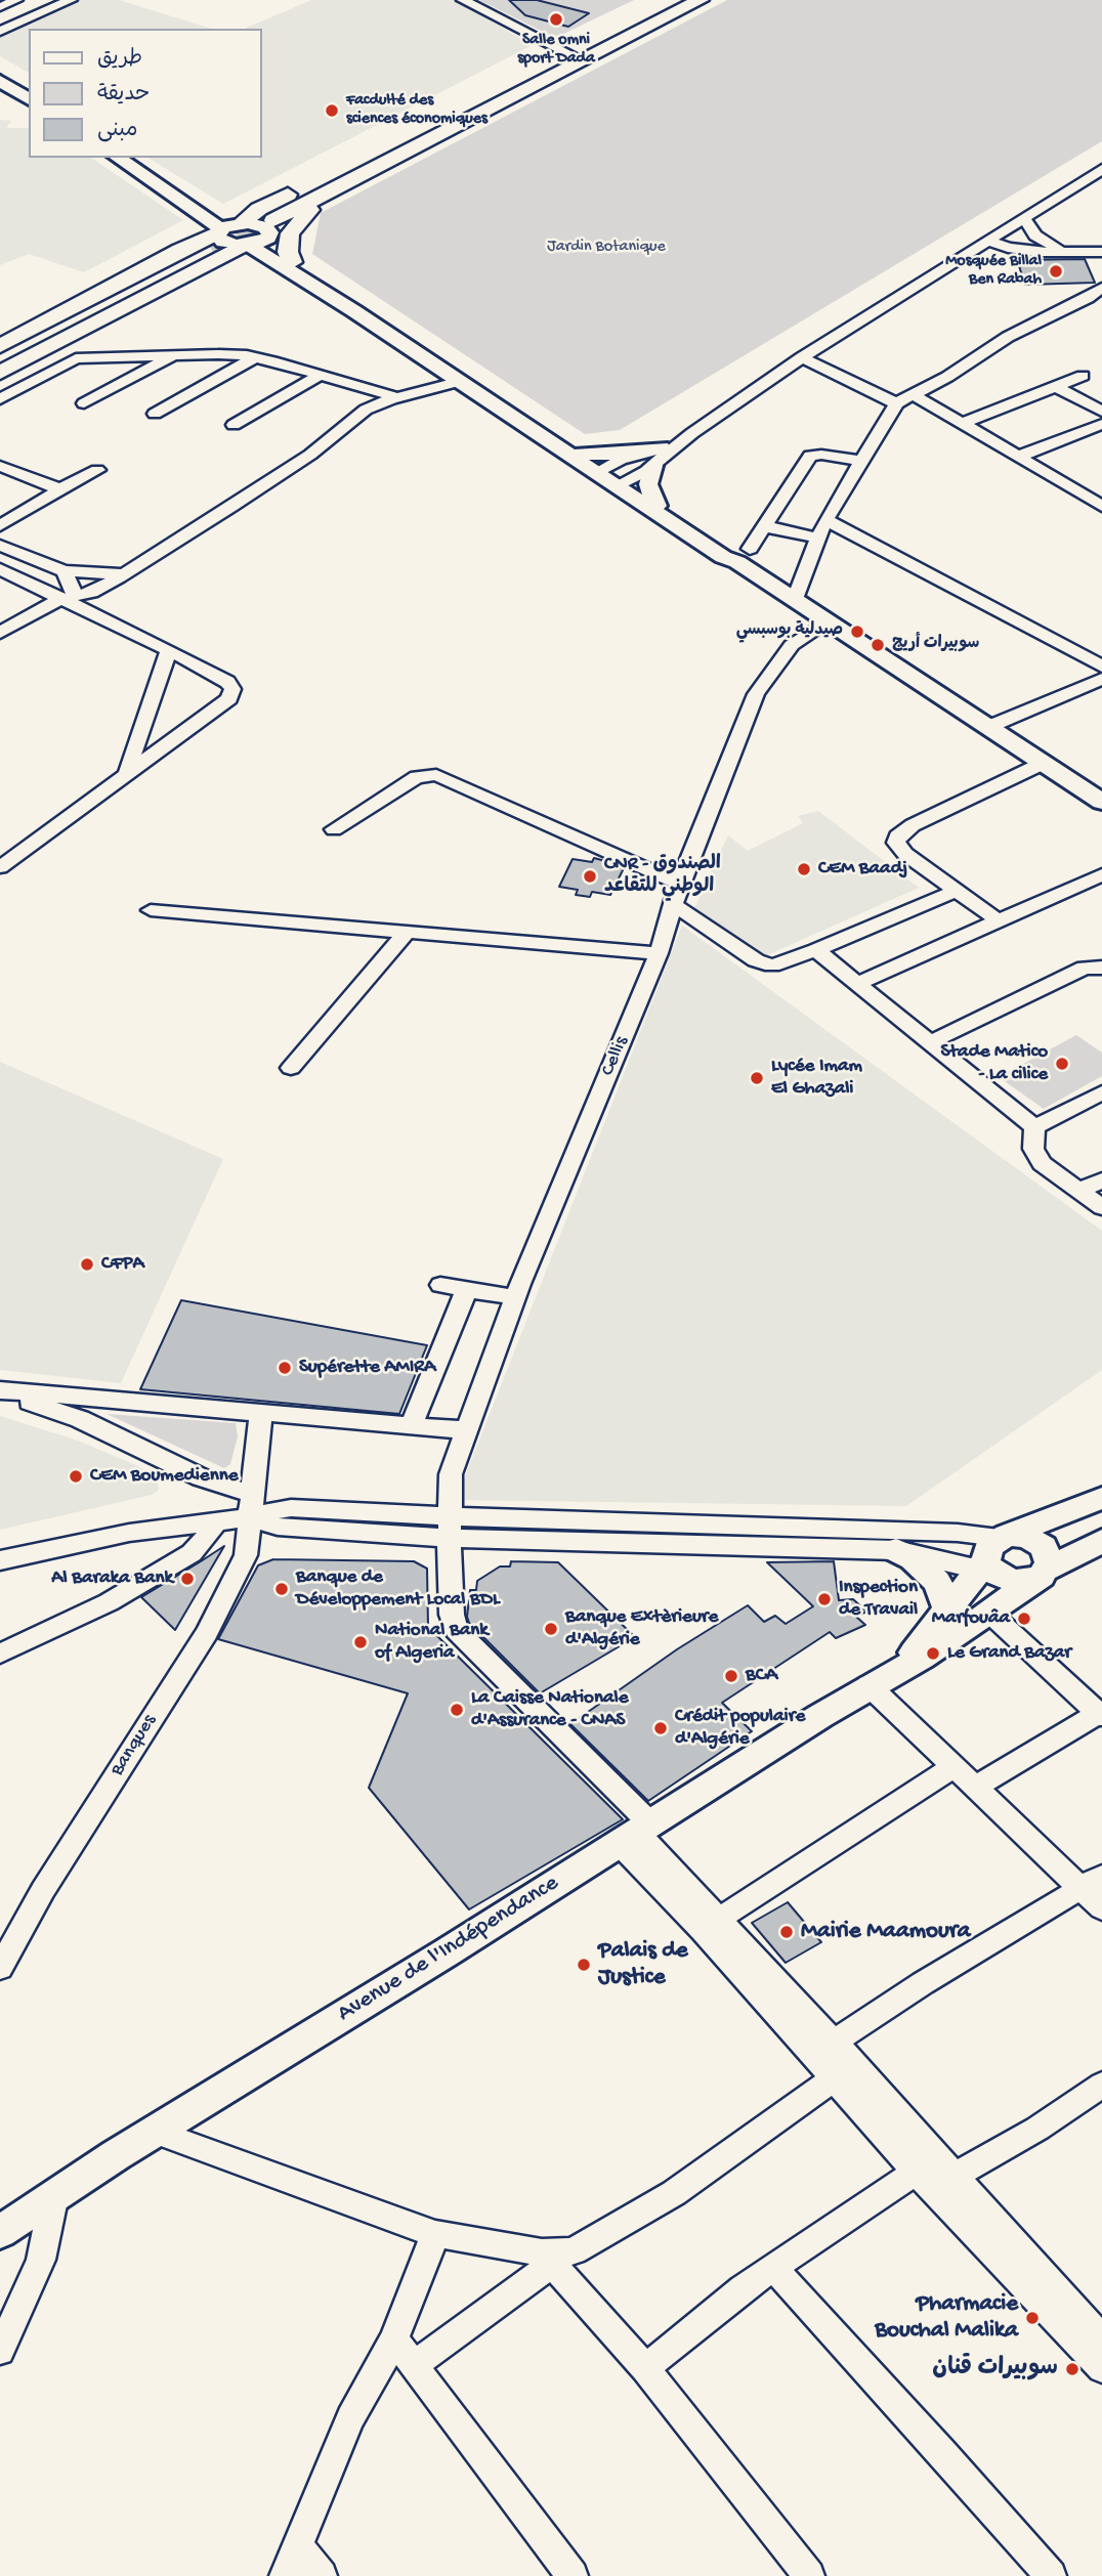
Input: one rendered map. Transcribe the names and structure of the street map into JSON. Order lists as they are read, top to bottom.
{
  "streets": {
    "main road": ["Avenue de l'Indépendance"],
    "street": ["Cellis", "Banques"]
  },
  "crossings": [
    ["Cellis", "Avenue de l'Indépendance"]
  ],
  "parks": ["Jardin Botanique"],
  "places": [
    "Salle omni sport Dada",
    "Facdulté des sciences économiques",
    "Mosquée Billal Ben Rabah",
    "صيدلية بوسبسي",
    "سوبيرات أريج",
    "CEM Baadj",
    "CNR - الصندوق الوطني للتقاعد",
    "Stade Matico - La cilice",
    "Lycée Imam El Ghazali",
    "CFPA",
    "Supérette AMIRA",
    "CEM Boumedienne",
    "Al Baraka Bank",
    "Banque de Développement Local BDL",
    "Inspection de Travail",
    "Marfouâa",
    "Banque Extèrieure d'Algérie",
    "National Bank of Algeria",
    "Le Grand Bazar",
    "BCA",
    "La Caisse Nationale d'Assurance - CNAS",
    "Crédit populaire d'Algérie",
    "Mairie Maamoura",
    "Palais de Justice",
    "Pharmacie Bouchal Malika",
    "سوبيرات قنان"
  ],
  "legend": ["طريق", "حديقة", "مبنى"]
}
